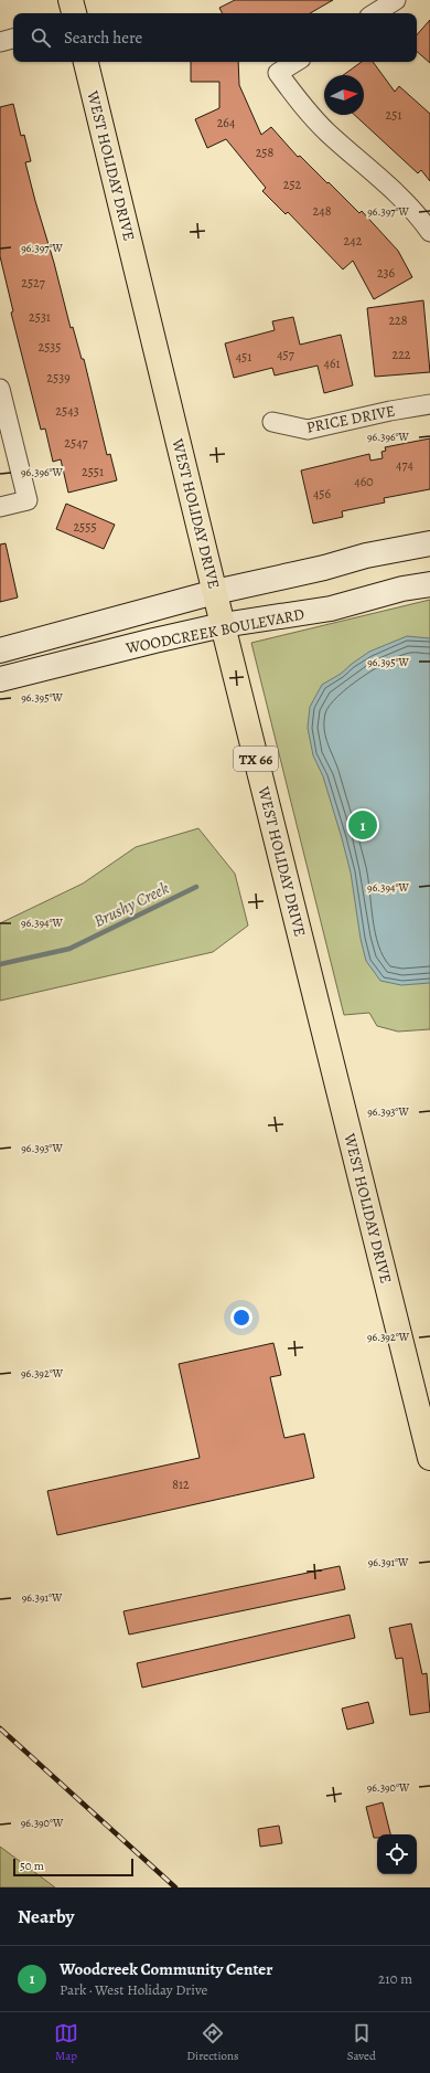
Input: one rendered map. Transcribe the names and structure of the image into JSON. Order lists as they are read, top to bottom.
{
  "streets": {
    "main road": ["WEST HOLIDAY DRIVE", "TX 66"],
    "street": ["PRICE DRIVE", "WOODCREEK BOULEVARD"]
  },
  "crossings": [
    ["WEST HOLIDAY DRIVE", "WOODCREEK BOULEVARD"]
  ],
  "water": ["Brushy Creek"],
  "house_numbers": [
    "251",
    "264",
    "258",
    "252",
    "248",
    "242",
    "236",
    "2527",
    "2531",
    "228",
    "2535",
    "457",
    "222",
    "451",
    "461",
    "2539",
    "2543",
    "2547",
    "474",
    "2551",
    "460",
    "456",
    "2555",
    "812"
  ],
  "scale_bar": "50 m",
  "north": "right",
  "page": {
    "search": "Search here",
    "pins": "1",
    "scale": "50 m",
    "heading": "Nearby",
    "list": [
      {
        "mark": "1",
        "name": "Woodcreek Community Center",
        "note": "Park · West Holiday Drive",
        "value": "210 m"
      }
    ],
    "nav": ["Map", "Directions", "Saved"]
  },
  "coordinates": [
    "96.397°W",
    "96.396°W",
    "96.395°W",
    "96.394°W",
    "96.393°W",
    "96.392°W",
    "96.391°W",
    "96.390°W"
  ]
}
